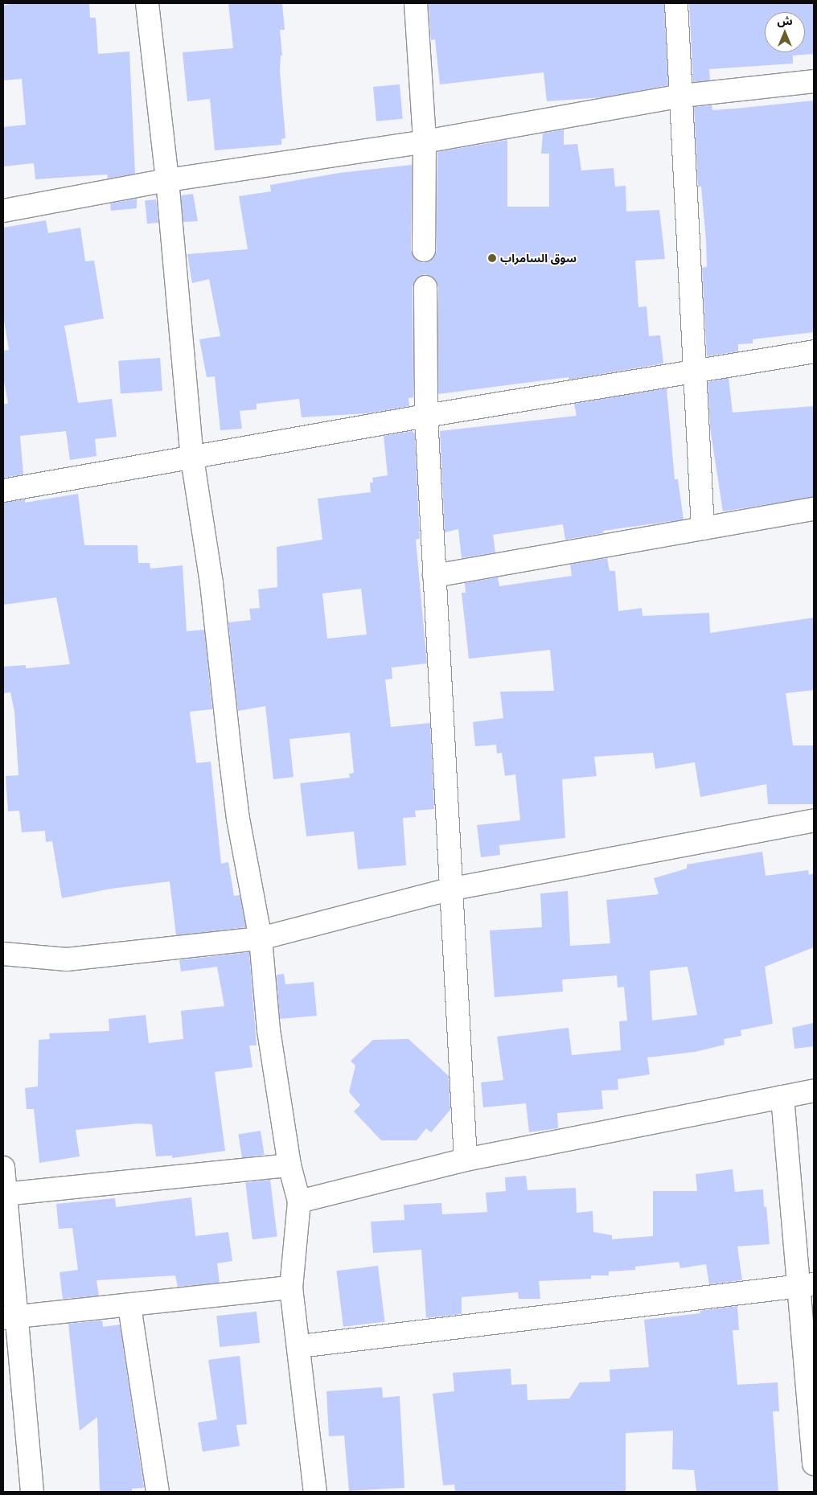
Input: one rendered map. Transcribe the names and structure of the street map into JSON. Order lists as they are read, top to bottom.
{
  "places": ["سوق السامراب"],
  "north": "top"
}
